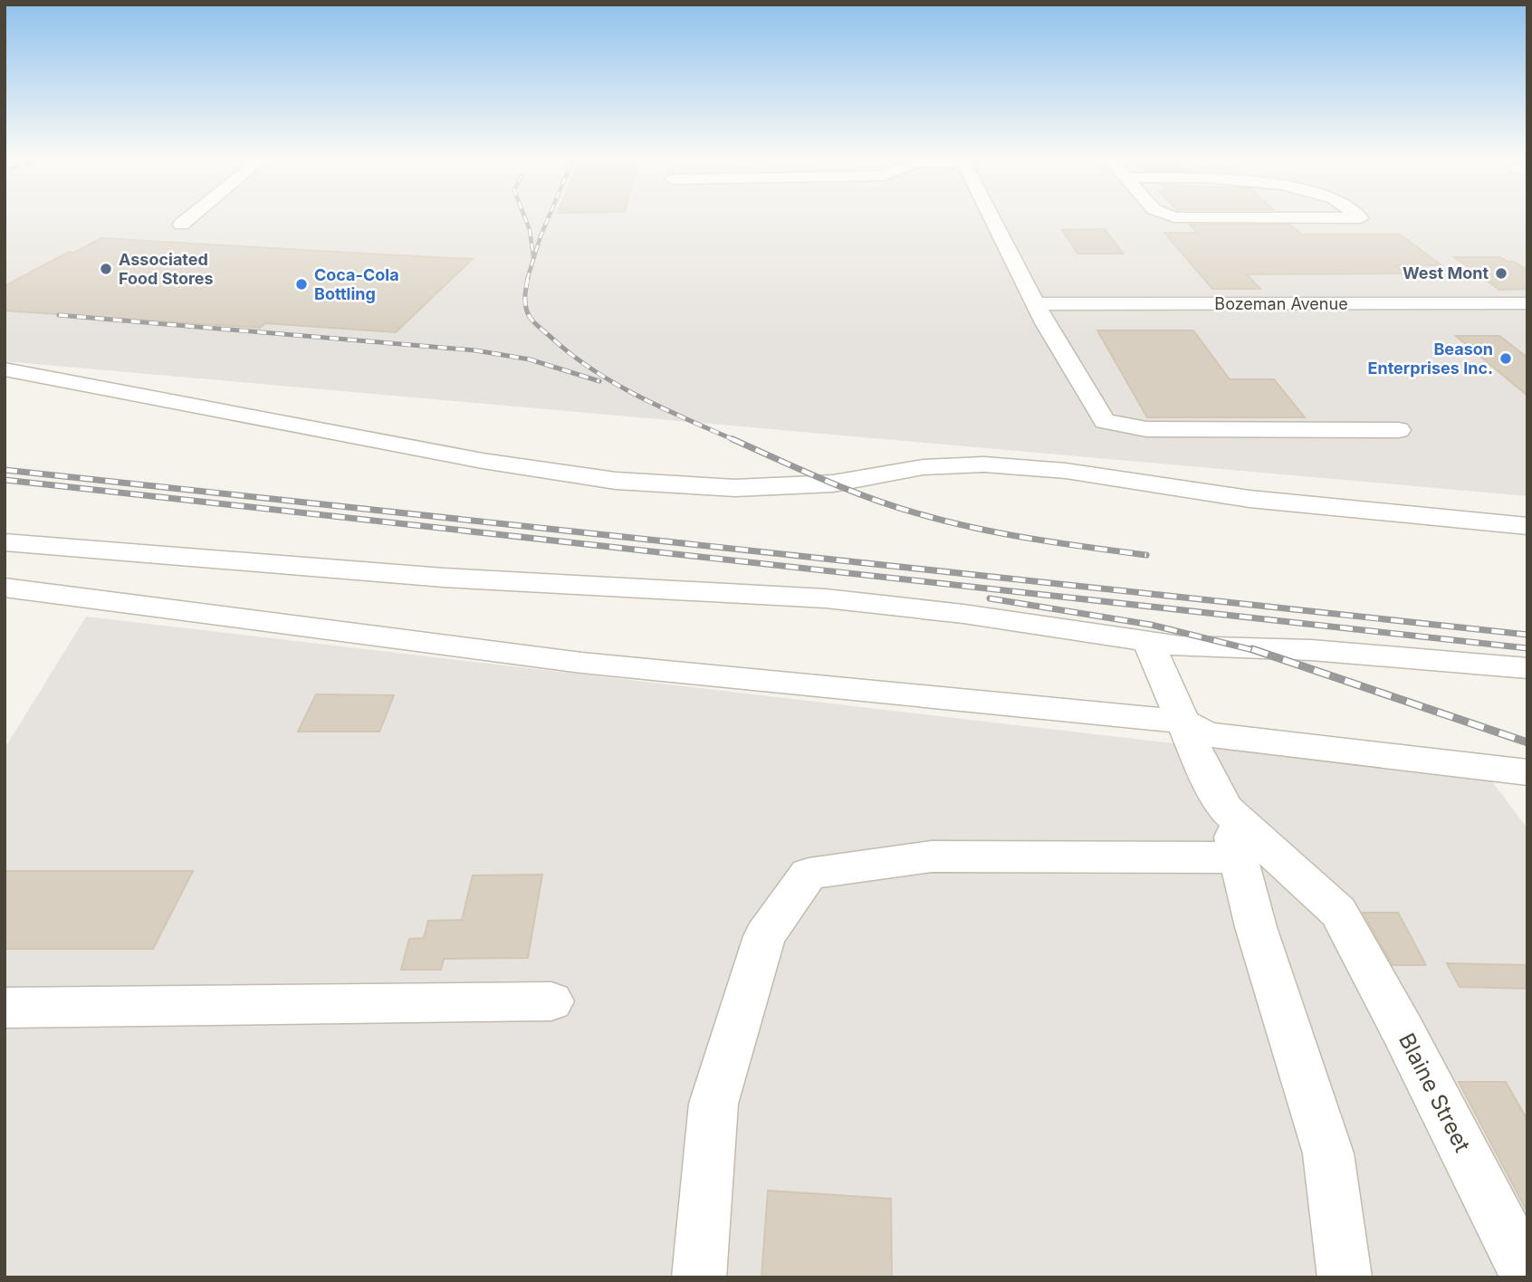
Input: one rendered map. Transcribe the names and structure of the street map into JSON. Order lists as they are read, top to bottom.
{
  "streets": {
    "street": ["Bozeman Avenue", "Blaine Street"]
  },
  "places": [
    "Associated Food Stores",
    "West Mont",
    "Coca-Cola Bottling",
    "Beason Enterprises Inc."
  ]
}
